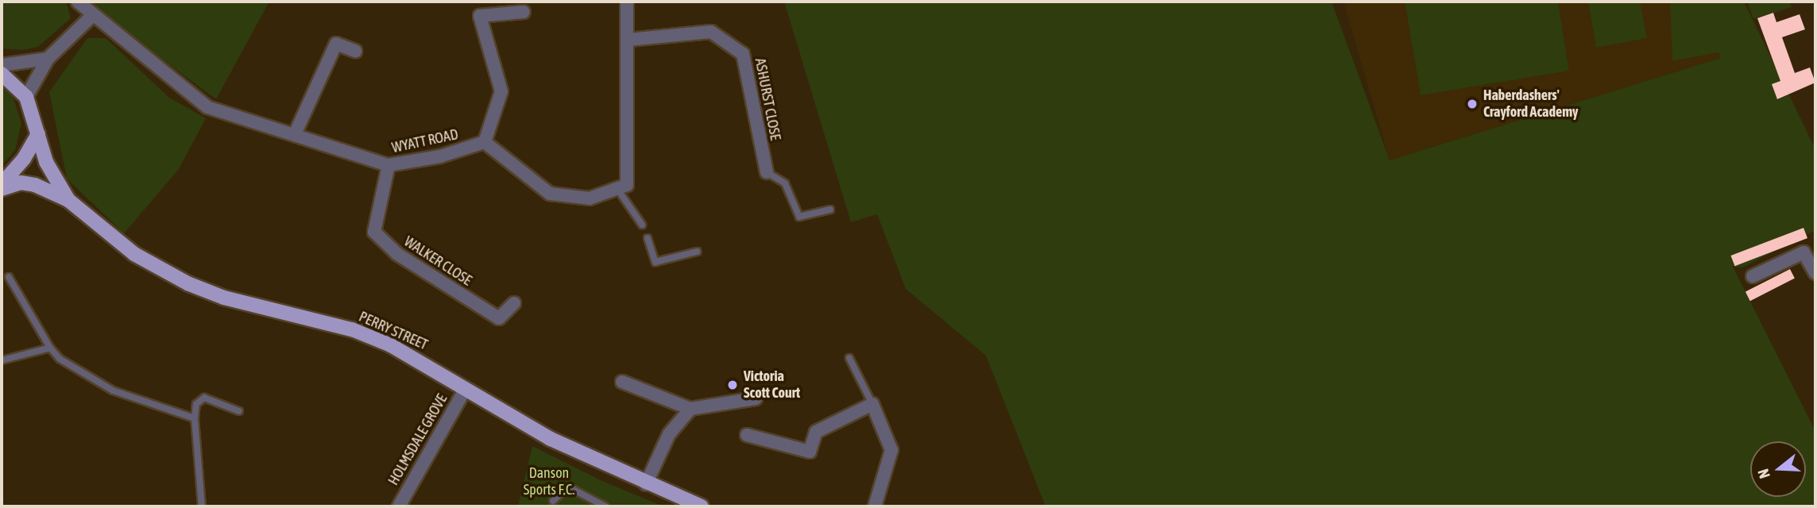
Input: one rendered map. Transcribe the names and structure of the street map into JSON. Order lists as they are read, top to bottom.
{
  "streets": {
    "main road": ["PERRY STREET"],
    "street": [
      "ASHURST CLOSE",
      "WYATT ROAD",
      "WALKER CLOSE",
      "HOLMSDALE GROVE"
    ]
  },
  "crossings": [
    ["WYATT ROAD", "WALKER CLOSE"],
    ["PERRY STREET", "HOLMSDALE GROVE"]
  ],
  "parks": ["Danson Sports F.C."],
  "places": ["Haberdashers' Crayford Academy", "Victoria Scott Court"],
  "north": "left"
}
